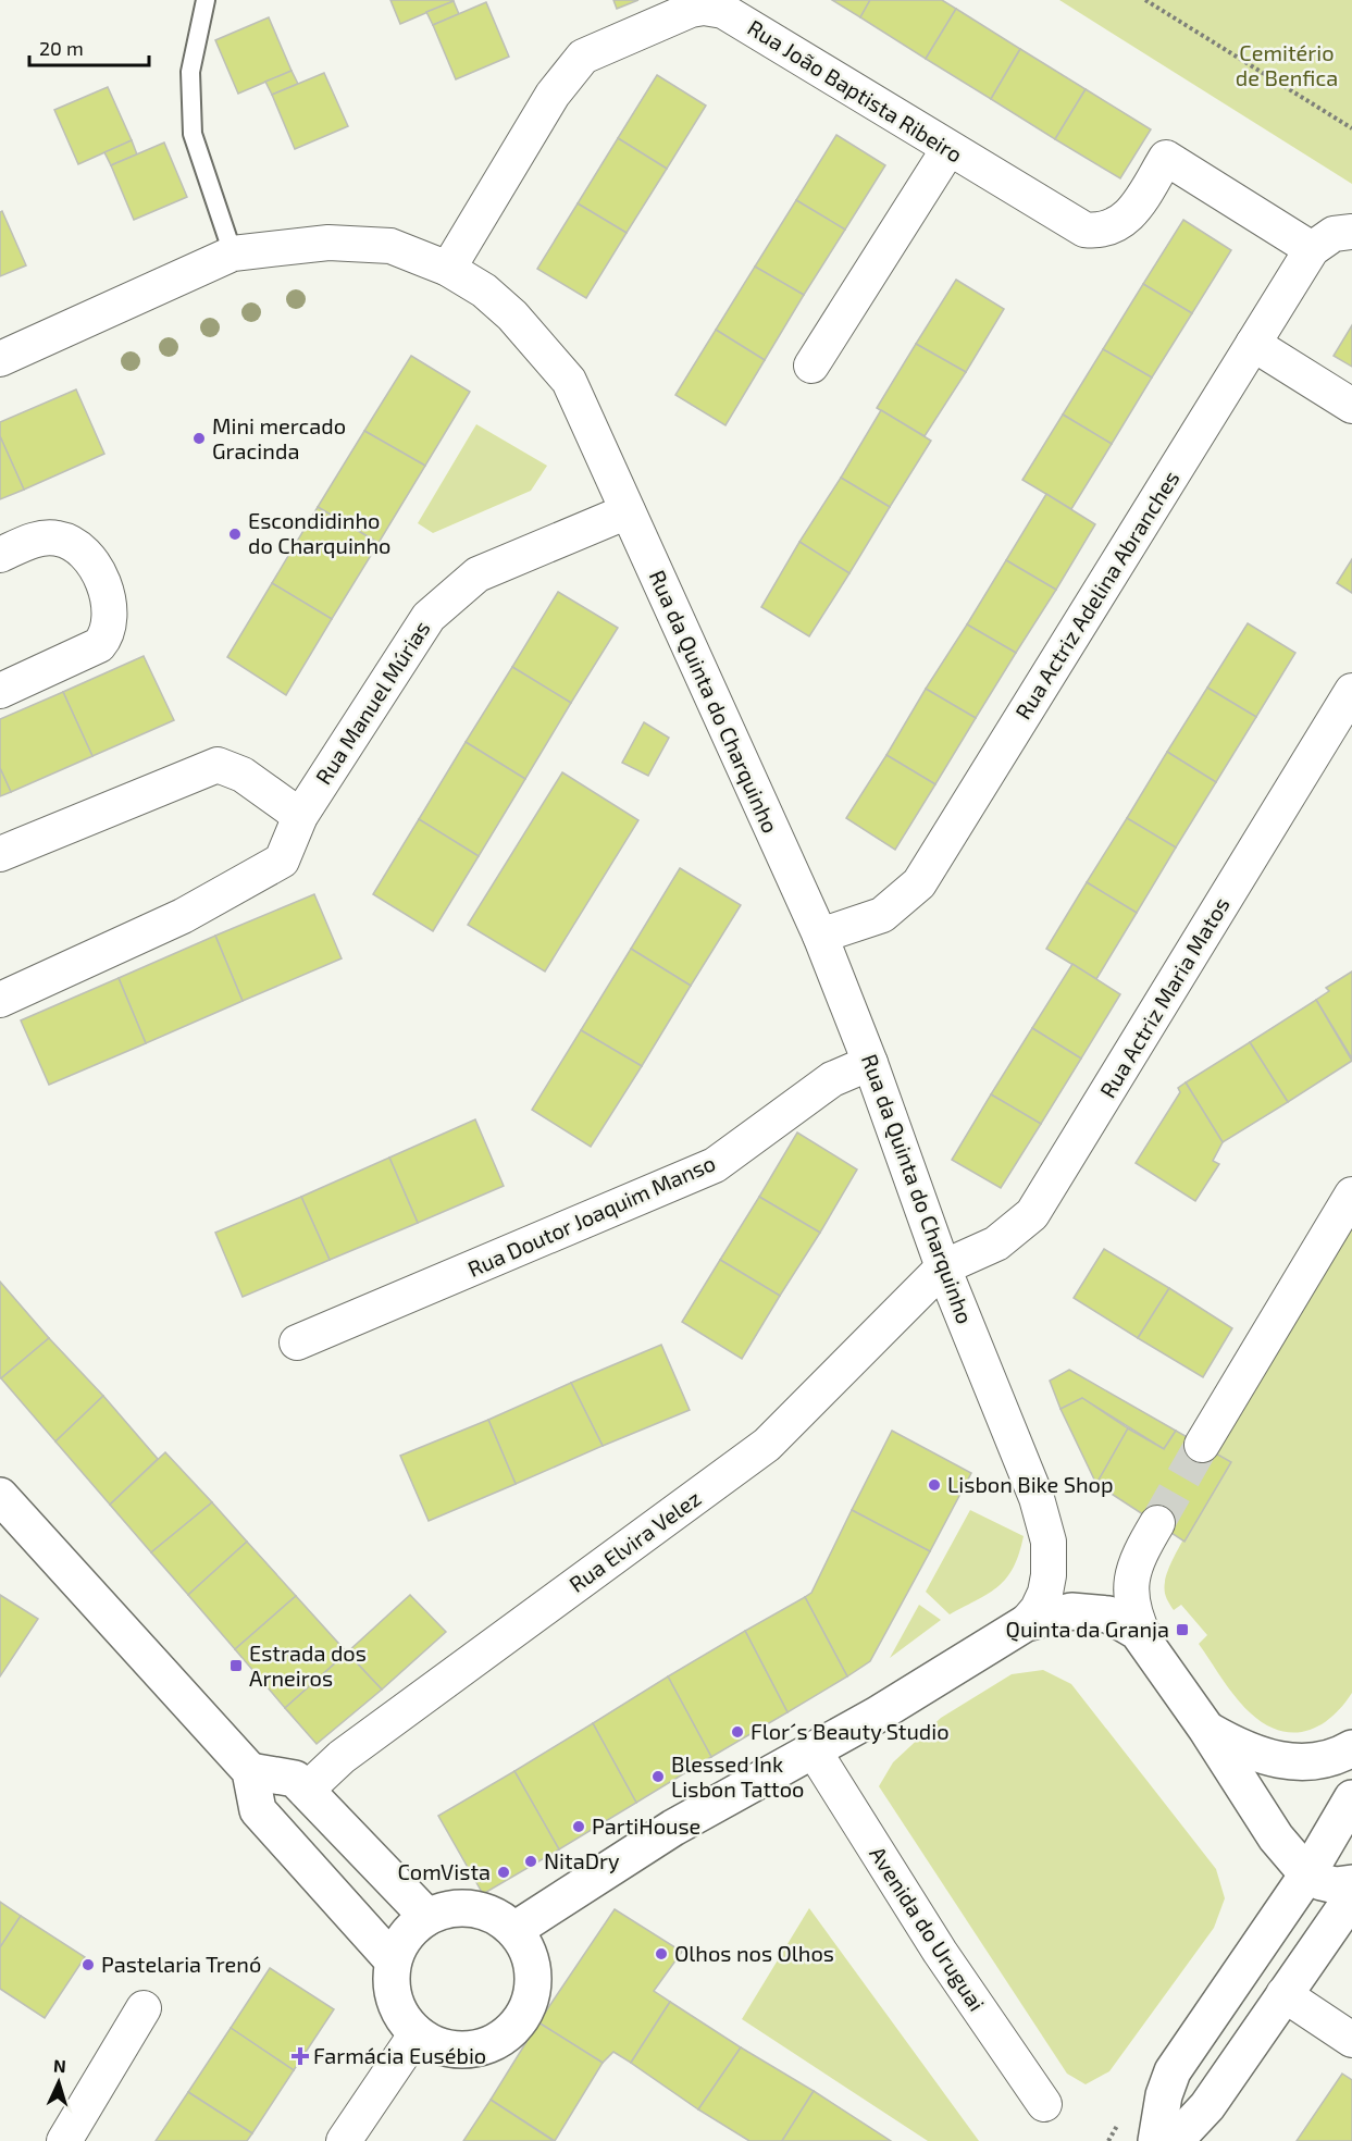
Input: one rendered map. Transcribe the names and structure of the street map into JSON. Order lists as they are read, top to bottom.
{
  "streets": {
    "street": [
      "Rua João Baptista Ribeiro",
      "Rua Actriz Adelina Abranches",
      "Rua da Quinta do Charquinho",
      "Rua Manuel Múrias",
      "Rua Actriz Maria Matos",
      "Rua Doutor Joaquim Manso",
      "Rua Elvira Velez",
      "Avenida do Uruguai"
    ]
  },
  "crossings": [
    ["Rua João Baptista Ribeiro", "Rua Actriz Adelina Abranches"],
    ["Rua João Baptista Ribeiro", "Rua da Quinta do Charquinho"],
    ["Rua Actriz Adelina Abranches", "Rua da Quinta do Charquinho"],
    ["Rua da Quinta do Charquinho", "Rua Manuel Múrias"],
    ["Rua da Quinta do Charquinho", "Rua Actriz Maria Matos"],
    ["Rua da Quinta do Charquinho", "Rua Doutor Joaquim Manso"],
    ["Rua da Quinta do Charquinho", "Rua Elvira Velez"],
    ["Rua Actriz Maria Matos", "Rua Elvira Velez"]
  ],
  "parks": ["Cemitério de Benfica"],
  "places": {
    "other": [
      "Mini mercado Gracinda",
      "Escondidinho do Charquinho",
      "Lisbon Bike Shop",
      "Flor´s Beauty Studio",
      "Blessed Ink Lisbon Tattoo",
      "PartiHouse",
      "NitaDry",
      "ComVista",
      "Olhos nos Olhos",
      "Pastelaria Trenó"
    ],
    "transit": ["Quinta da Granja", "Estrada dos Arneiros"],
    "health": ["Farmácia Eusébio"]
  },
  "scale_bar": "20 m",
  "north": "top"
}
